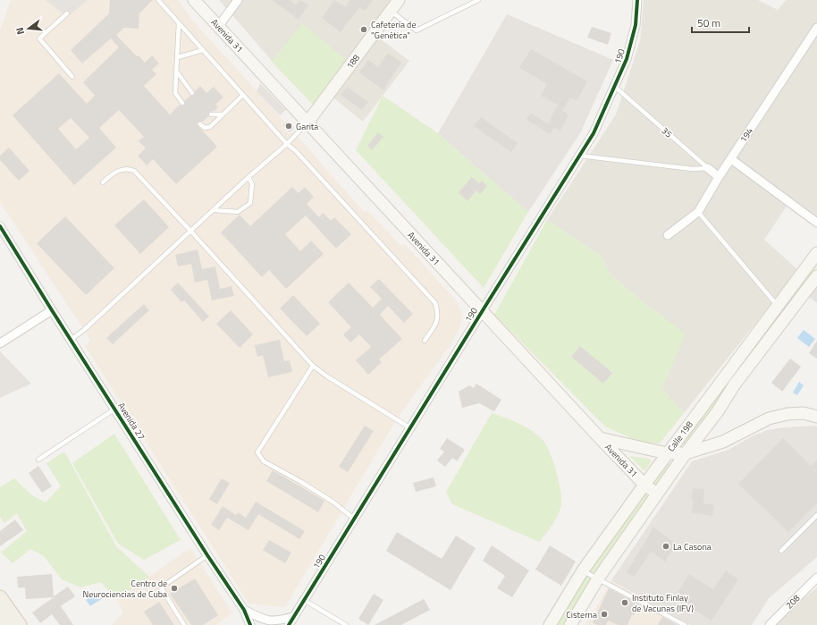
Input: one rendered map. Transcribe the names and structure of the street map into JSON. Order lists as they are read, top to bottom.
{
  "streets": {
    "main road": ["Avenida 31", "188", "Calle 198"],
    "street": [
      "190",
      "35",
      "194",
      "Avenida 27",
      "208"
    ]
  },
  "crossings": [
    ["Avenida 31", "190"],
    ["Avenida 31", "188"],
    ["Avenida 31", "Calle 198"],
    ["190", "35"],
    ["190", "Avenida 27"],
    ["35", "194"]
  ],
  "places": [
    "Cafetería de \"Genética\"",
    "Garita",
    "La Casona",
    "Centro de Neurociencias de Cuba",
    "Instituto Finlay de Vacunas (IFV)",
    "Cisterna"
  ],
  "scale_bar": "50 m",
  "north": "left"
}
